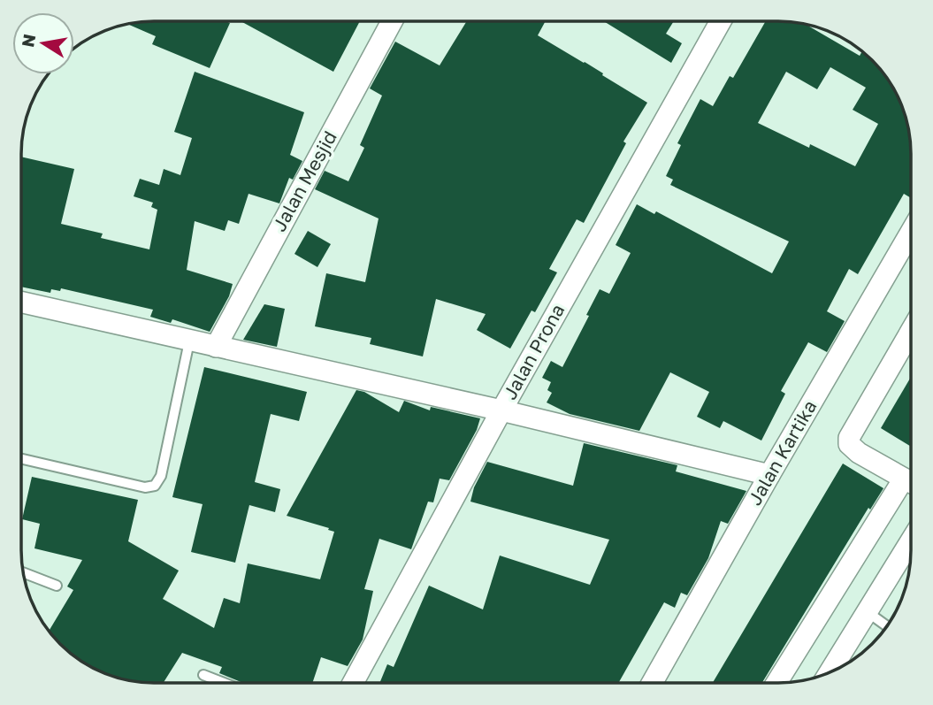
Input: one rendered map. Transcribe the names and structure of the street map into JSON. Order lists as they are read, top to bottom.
{
  "streets": {
    "street": ["Jalan Mesjid", "Jalan Prona", "Jalan Kartika"]
  },
  "north": "left"
}
